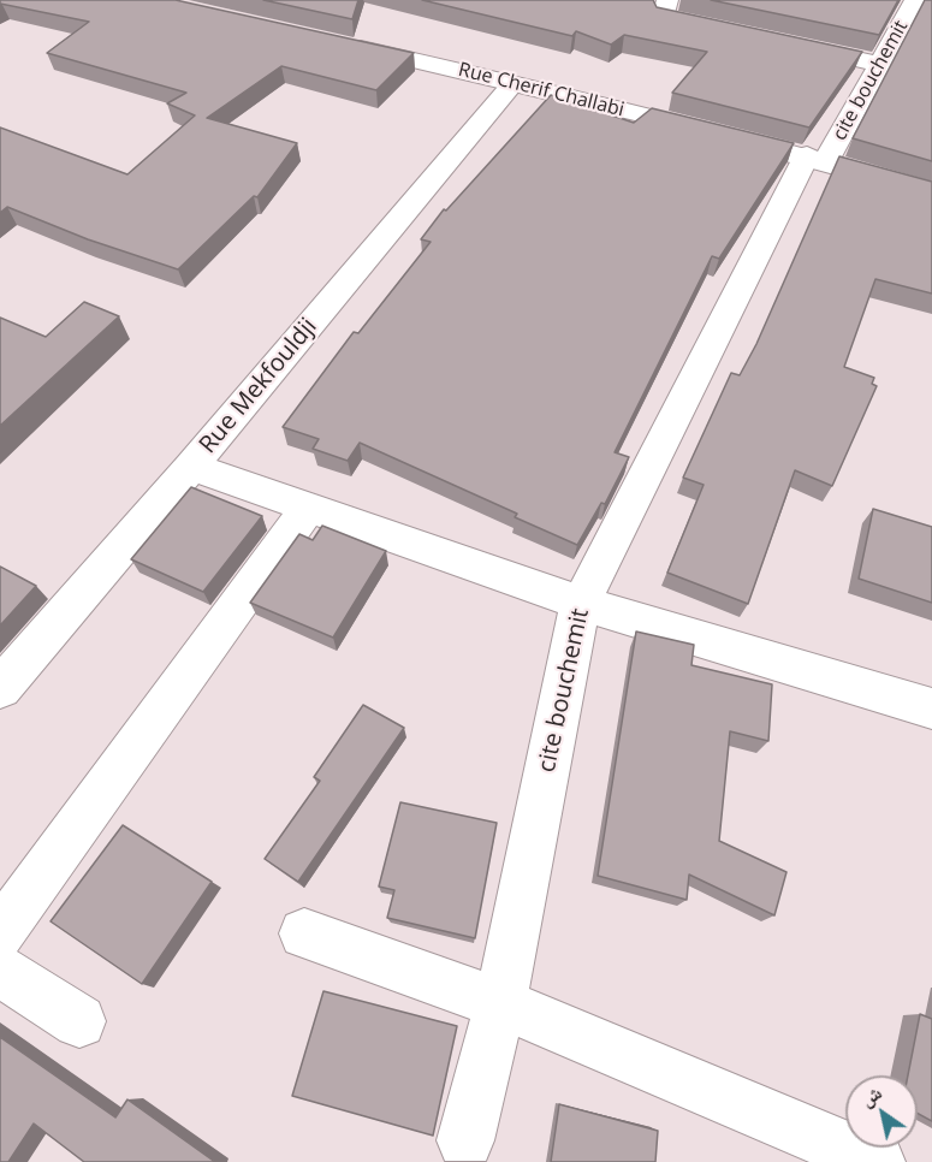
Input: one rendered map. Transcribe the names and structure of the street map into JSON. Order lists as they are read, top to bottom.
{
  "streets": {
    "street": ["cite bouchemit", "Rue Cherif Challabi", "Rue Mekfouldji"]
  },
  "crossings": [
    ["cite bouchemit", "Rue Cherif Challabi"],
    ["Rue Cherif Challabi", "Rue Mekfouldji"]
  ],
  "north": "top left"
}
